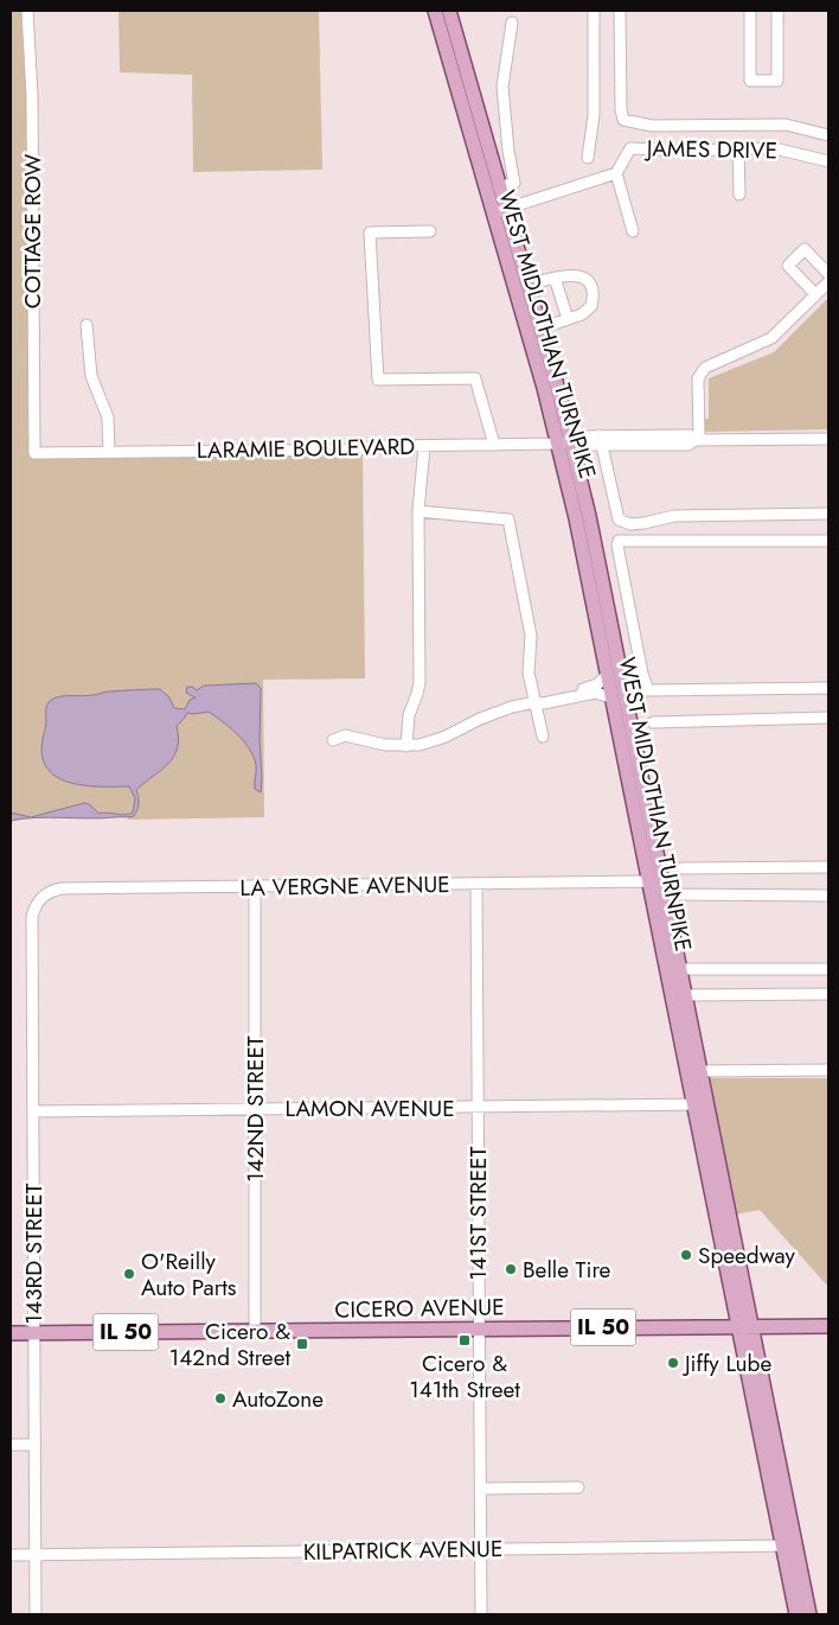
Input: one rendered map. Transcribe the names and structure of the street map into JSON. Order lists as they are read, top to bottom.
{
  "streets": {
    "main road": ["WEST MIDLOTHIAN TURNPIKE", "CICERO AVENUE", "IL 50"],
    "street": [
      "JAMES DRIVE",
      "COTTAGE ROW",
      "LARAMIE BOULEVARD",
      "LA VERGNE AVENUE",
      "LAMON AVENUE",
      "142ND STREET",
      "141ST STREET",
      "143RD STREET",
      "KILPATRICK AVENUE"
    ]
  },
  "crossings": [
    ["COTTAGE ROW", "LARAMIE BOULEVARD"],
    ["WEST MIDLOTHIAN TURNPIKE", "LARAMIE BOULEVARD"],
    ["WEST MIDLOTHIAN TURNPIKE", "LA VERGNE AVENUE"],
    ["WEST MIDLOTHIAN TURNPIKE", "LAMON AVENUE"],
    ["WEST MIDLOTHIAN TURNPIKE", "CICERO AVENUE"],
    ["WEST MIDLOTHIAN TURNPIKE", "KILPATRICK AVENUE"],
    ["LA VERGNE AVENUE", "142ND STREET"],
    ["LA VERGNE AVENUE", "141ST STREET"],
    ["LA VERGNE AVENUE", "143RD STREET"],
    ["LAMON AVENUE", "142ND STREET"],
    ["LAMON AVENUE", "141ST STREET"],
    ["LAMON AVENUE", "143RD STREET"],
    ["142ND STREET", "CICERO AVENUE"],
    ["141ST STREET", "CICERO AVENUE"],
    ["141ST STREET", "KILPATRICK AVENUE"],
    ["143RD STREET", "CICERO AVENUE"],
    ["143RD STREET", "KILPATRICK AVENUE"]
  ],
  "places": {
    "other": [
      "Speedway",
      "Belle Tire",
      "O'Reilly Auto Parts",
      "Jiffy Lube",
      "AutoZone"
    ],
    "transit": ["Cicero & 141th Street", "Cicero & 142nd Street"]
  }
}
